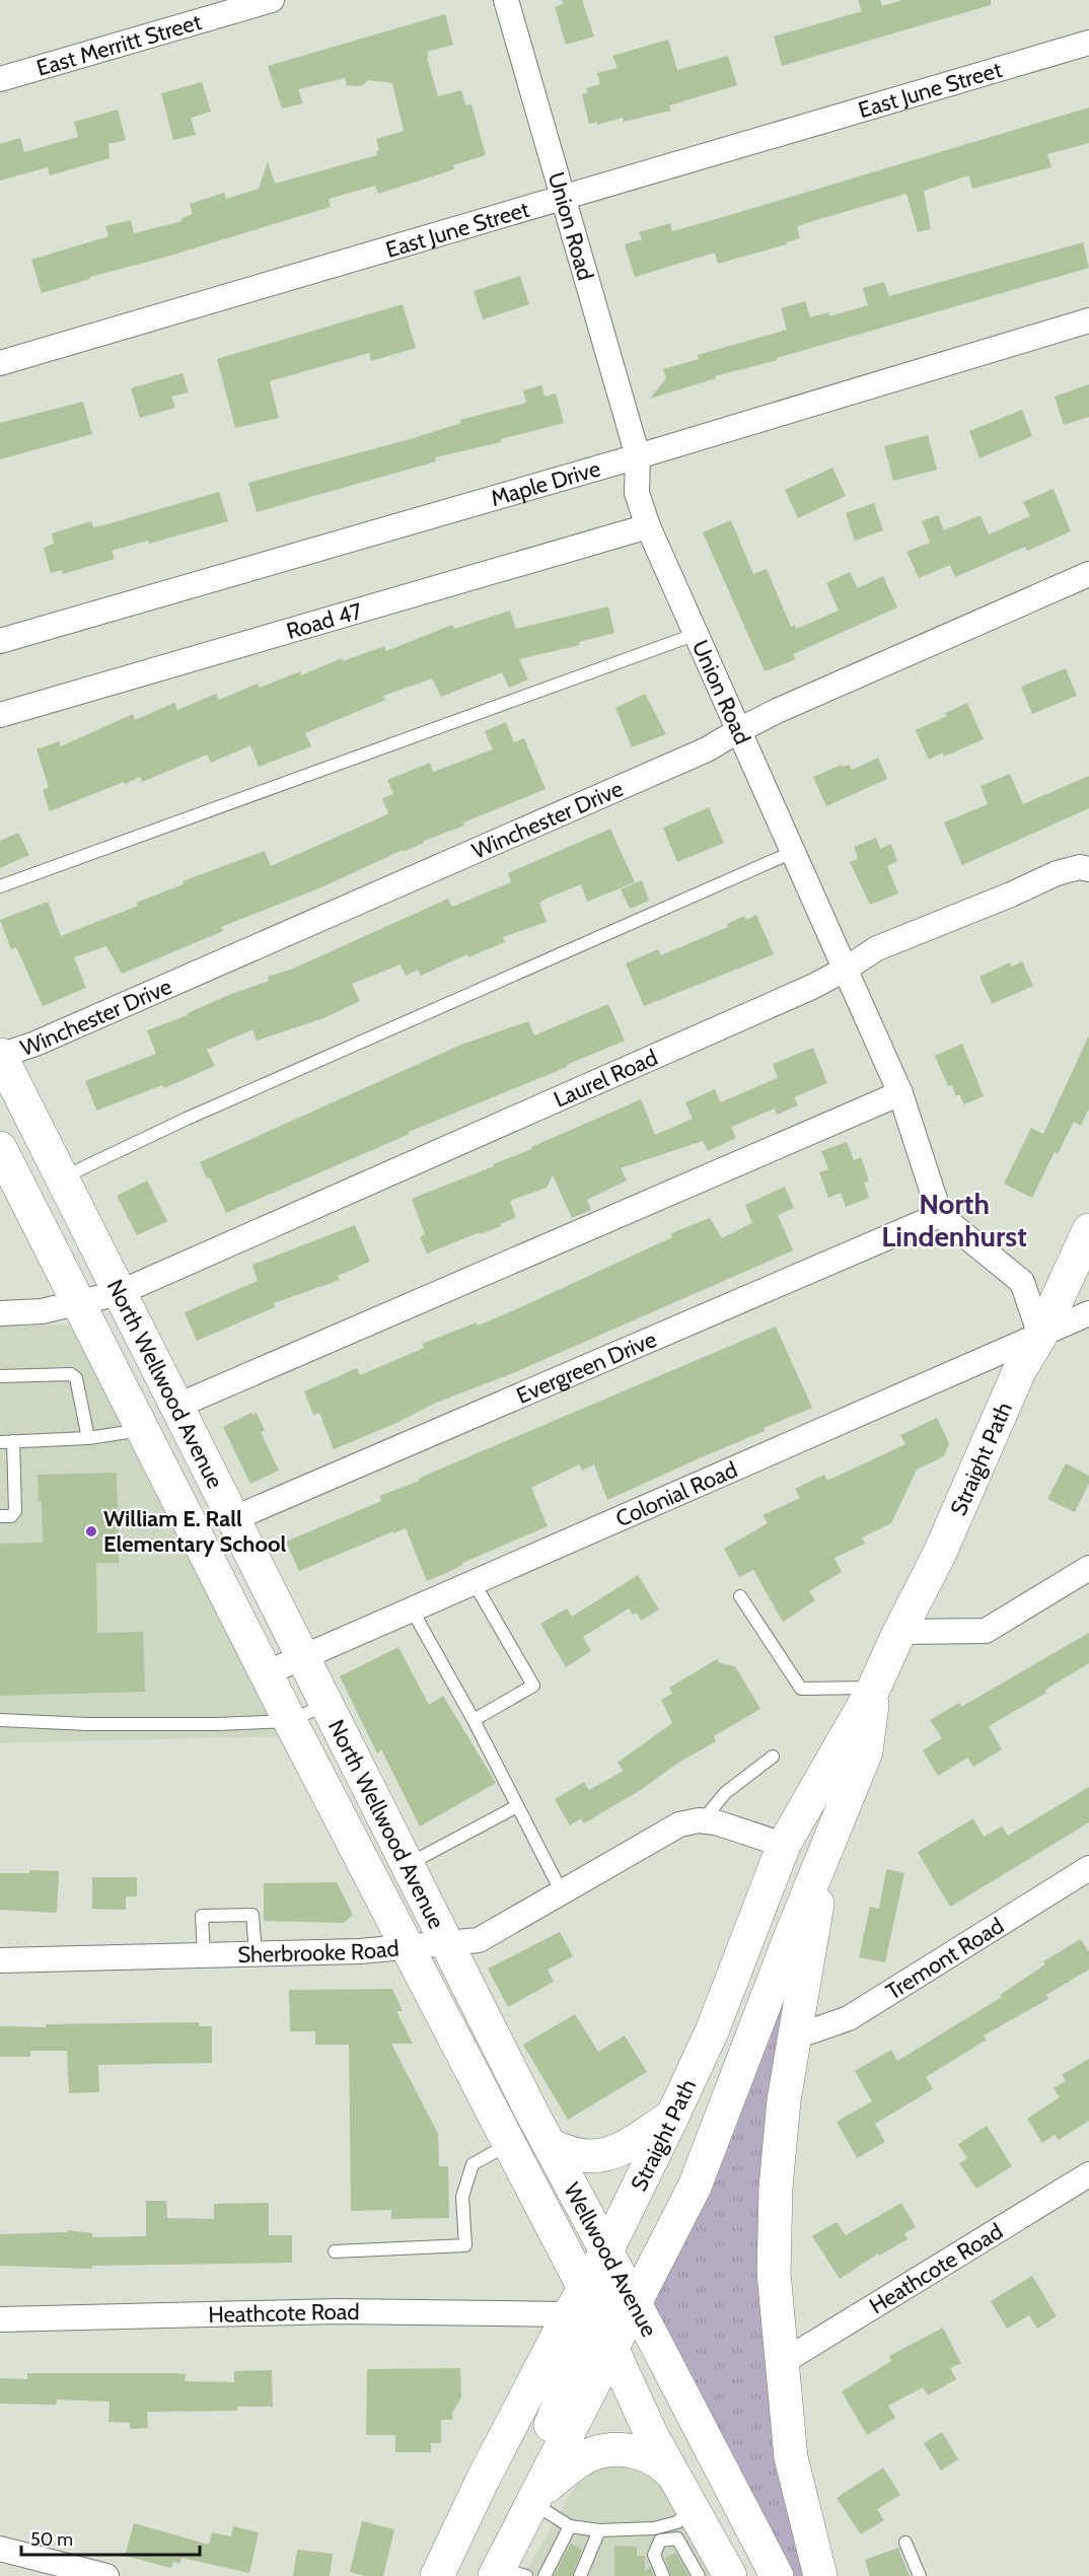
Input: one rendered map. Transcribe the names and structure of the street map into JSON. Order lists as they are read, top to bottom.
{
  "streets": {
    "main road": ["North Wellwood Avenue", "Straight Path", "Wellwood Avenue"],
    "street": [
      "East Merritt Street",
      "East June Street",
      "Union Road",
      "Maple Drive",
      "Road 47",
      "Winchester Drive",
      "Laurel Road",
      "Evergreen Drive",
      "Colonial Road",
      "Sherbrooke Road",
      "Tremont Road",
      "Heathcote Road"
    ]
  },
  "crossings": [
    ["East June Street", "Union Road"],
    ["Union Road", "Maple Drive"],
    ["Union Road", "Road 47"],
    ["Union Road", "Winchester Drive"],
    ["Union Road", "Laurel Road"],
    ["Union Road", "Evergreen Drive"],
    ["Winchester Drive", "North Wellwood Avenue"],
    ["Laurel Road", "North Wellwood Avenue"],
    ["Laurel Road", "Wellwood Avenue"],
    ["Evergreen Drive", "North Wellwood Avenue"],
    ["North Wellwood Avenue", "Colonial Road"],
    ["North Wellwood Avenue", "Sherbrooke Road"],
    ["North Wellwood Avenue", "Wellwood Avenue"],
    ["Straight Path", "Colonial Road"],
    ["Straight Path", "Wellwood Avenue"],
    ["Straight Path", "Heathcote Road"],
    ["Colonial Road", "Wellwood Avenue"],
    ["Sherbrooke Road", "Wellwood Avenue"],
    ["Wellwood Avenue", "Heathcote Road"]
  ],
  "districts": ["North Lindenhurst"],
  "places": ["William E. Rall Elementary School"],
  "scale_bar": "50 m"
}
